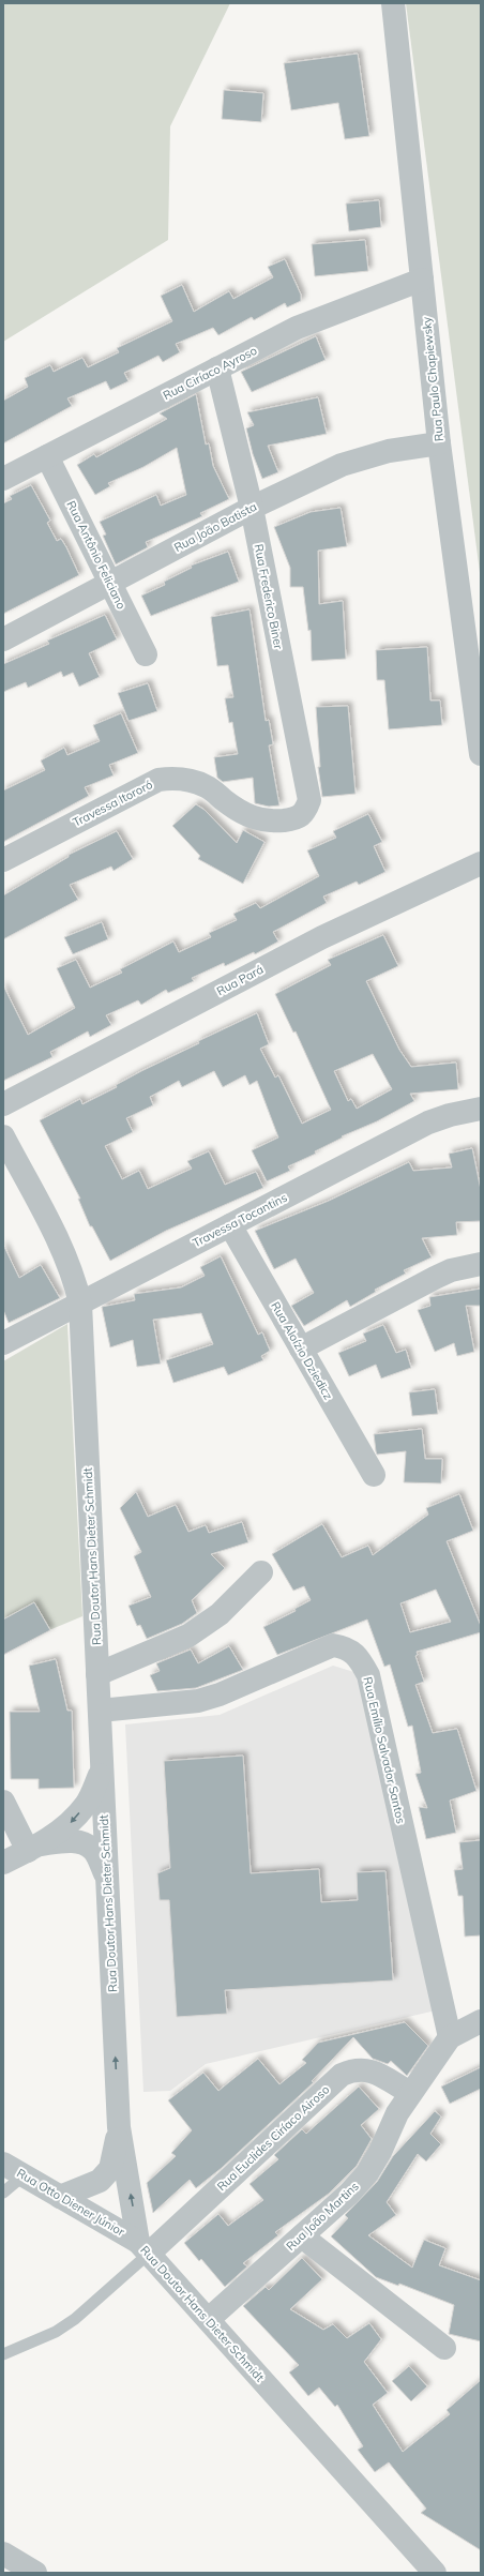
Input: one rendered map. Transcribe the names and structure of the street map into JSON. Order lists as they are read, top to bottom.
{
  "streets": {
    "street": [
      "Rua Ciríaco Ayroso",
      "Rua Paulo Chapiewsky",
      "Rua João Batista",
      "Rua Antônio Feliciano",
      "Rua Frederico Biner",
      "Travessa Itororó",
      "Rua Pará",
      "Travessa Tocantins",
      "Rua Aloízio Dziedicz",
      "Rua Doutor Hans Dieter Schmidt",
      "Rua Emílio Salvador Santos",
      "Rua Euclides Ciríaco Airoso",
      "Rua Otto Diener Júnior",
      "Rua João Martins"
    ]
  },
  "crossings": [
    ["Rua Ciríaco Ayroso", "Rua Paulo Chapiewsky"],
    ["Rua Ciríaco Ayroso", "Rua Antônio Feliciano"],
    ["Rua Ciríaco Ayroso", "Rua Frederico Biner"],
    ["Rua Paulo Chapiewsky", "Rua João Batista"],
    ["Rua João Batista", "Rua Antônio Feliciano"],
    ["Rua João Batista", "Rua Frederico Biner"],
    ["Rua Frederico Biner", "Travessa Itororó"],
    ["Travessa Tocantins", "Rua Aloízio Dziedicz"],
    ["Travessa Tocantins", "Rua Doutor Hans Dieter Schmidt"],
    ["Rua Doutor Hans Dieter Schmidt", "Rua Emílio Salvador Santos"],
    ["Rua Doutor Hans Dieter Schmidt", "Rua Euclides Ciríaco Airoso"],
    ["Rua Doutor Hans Dieter Schmidt", "Rua Otto Diener Júnior"],
    ["Rua Doutor Hans Dieter Schmidt", "Rua João Martins"],
    ["Rua Emílio Salvador Santos", "Rua João Martins"],
    ["Rua Euclides Ciríaco Airoso", "Rua Otto Diener Júnior"],
    ["Rua Euclides Ciríaco Airoso", "Rua João Martins"]
  ]
}
